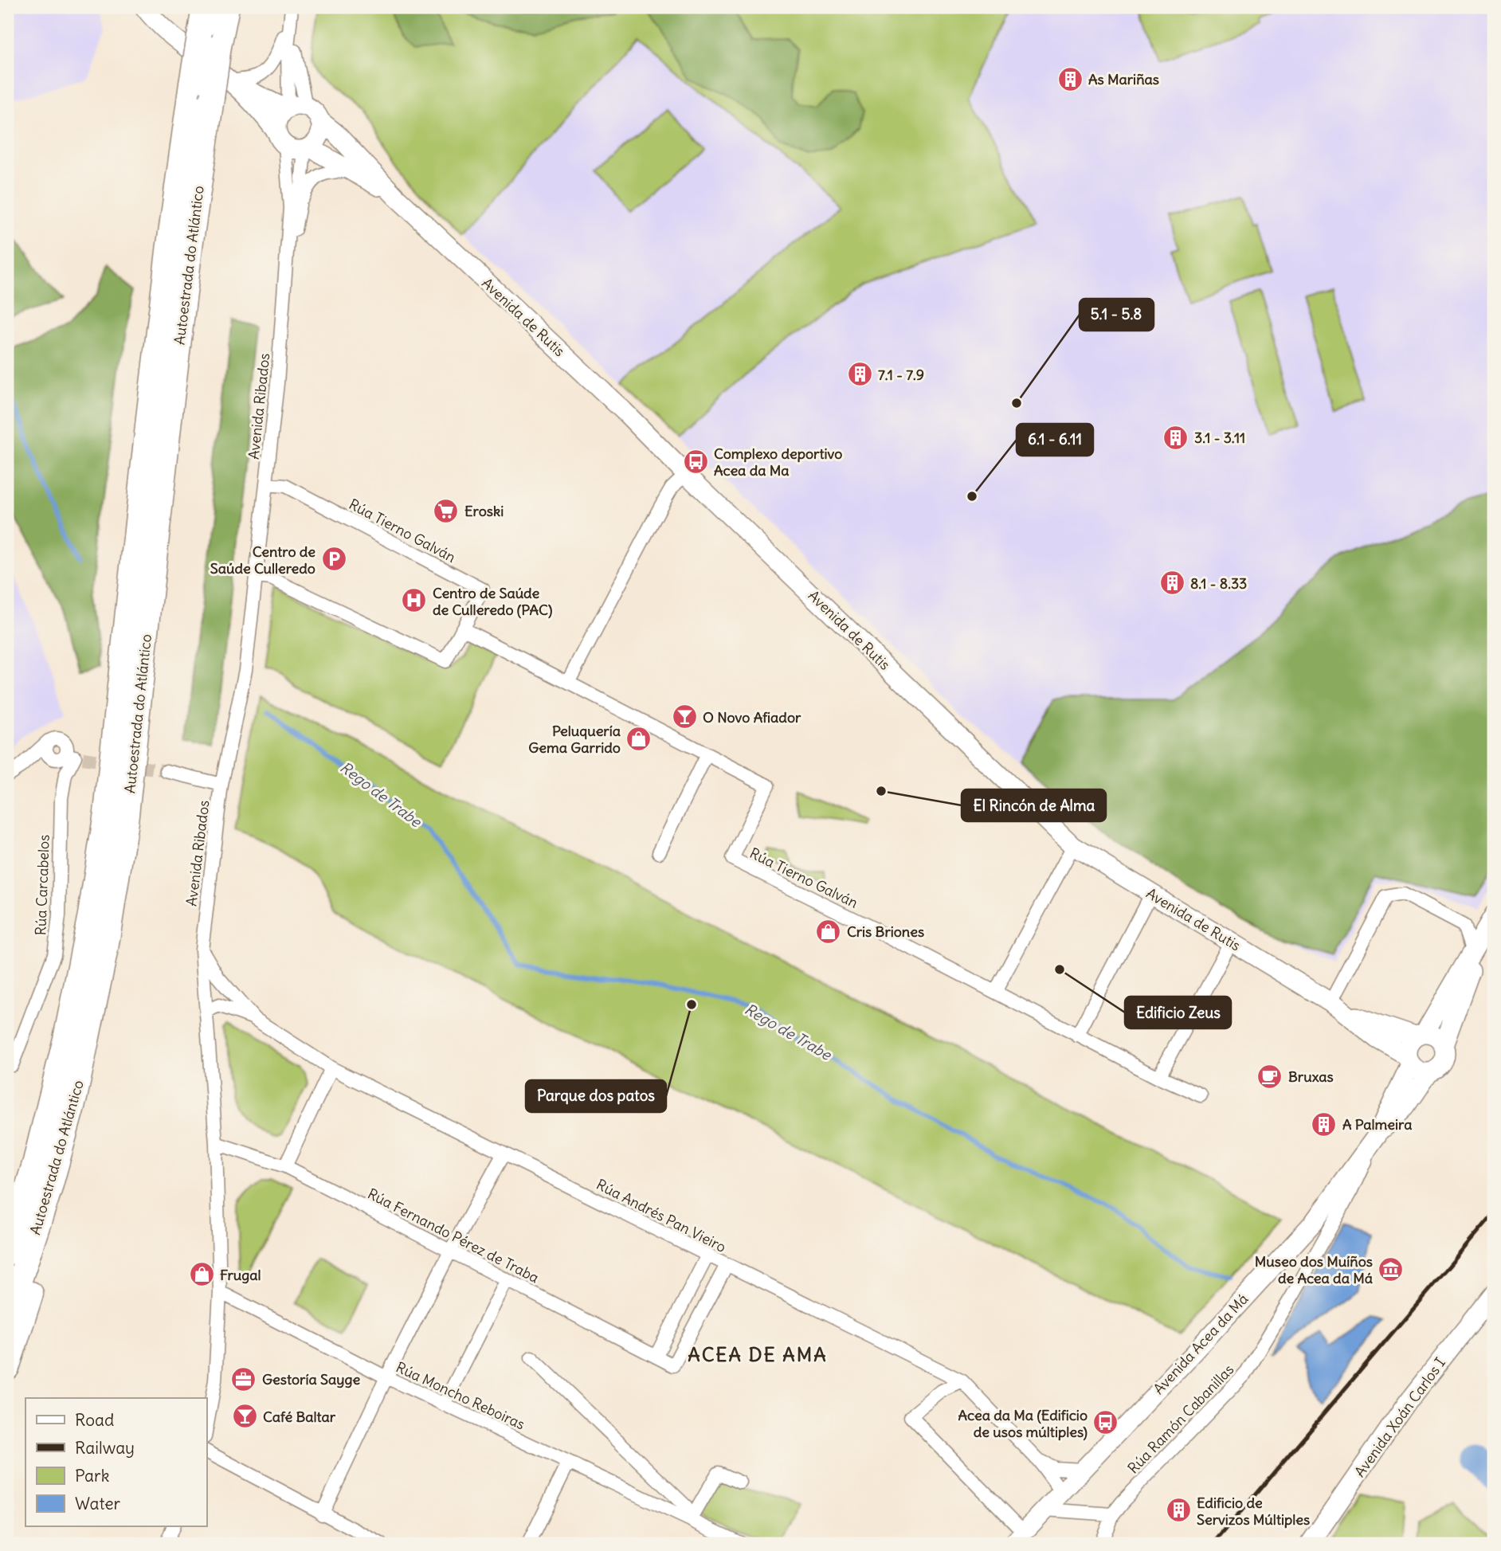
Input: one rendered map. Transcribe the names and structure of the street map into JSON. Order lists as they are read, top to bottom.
{
  "streets": {
    "highway": ["Autoestrada do Atlántico"],
    "street": [
      "Avenida de Rutis",
      "Avenida Ribados",
      "Rúa Tierno Galván",
      "Rúa Carcabelos",
      "Rúa Andrés Pan Vieiro",
      "Rúa Fernando Pérez de Traba",
      "Avenida Acea da Má",
      "Rúa Moncho Reboiras",
      "Avenida Xoán Carlos I",
      "Rúa Ramón Cabanillas"
    ]
  },
  "crossings": [
    ["Avenida de Rutis", "Avenida Ribados"],
    ["Avenida Ribados", "Rúa Tierno Galván"],
    ["Avenida Ribados", "Rúa Andrés Pan Vieiro"],
    ["Avenida Ribados", "Rúa Fernando Pérez de Traba"],
    ["Avenida Ribados", "Rúa Moncho Reboiras"],
    ["Rúa Andrés Pan Vieiro", "Rúa Fernando Pérez de Traba"],
    ["Rúa Andrés Pan Vieiro", "Avenida Acea da Má"],
    ["Avenida Acea da Má", "Rúa Ramón Cabanillas"]
  ],
  "districts": ["ACEA DE AMA"],
  "water": ["Rego de Trabe"],
  "places": {
    "building": [
      "As Mariñas",
      "7.1 - 7.9",
      "3.1 - 3.11",
      "8.1 - 8.33",
      "A Palmeira",
      "Edificio de Servizos Múltiples"
    ],
    "other": [
      "5.1 - 5.8",
      "6.1 - 6.11",
      "El Rincón de Alma",
      "Edificio Zeus",
      "Parque dos patos"
    ],
    "bus stop": ["Complexo deportivo Acea da Ma", "Acea da Ma (Edificio de usos múltiples)"],
    "supermarket": ["Eroski"],
    "parking": ["Centro de Saúde Culleredo"],
    "hospital": ["Centro de Saúde de Culleredo (PAC)"],
    "bar": ["O Novo Afiador", "Café Baltar"],
    "shop": ["Peluquería Gema Garrido", "Cris Briones", "Frugal"],
    "cafe": ["Bruxas"],
    "museum": ["Museo dos Muíños de Acea da Má"],
    "office": ["Gestoría Sayge"]
  },
  "legend": [
    "Road",
    "Railway",
    "Park",
    "Water"
  ]
}
